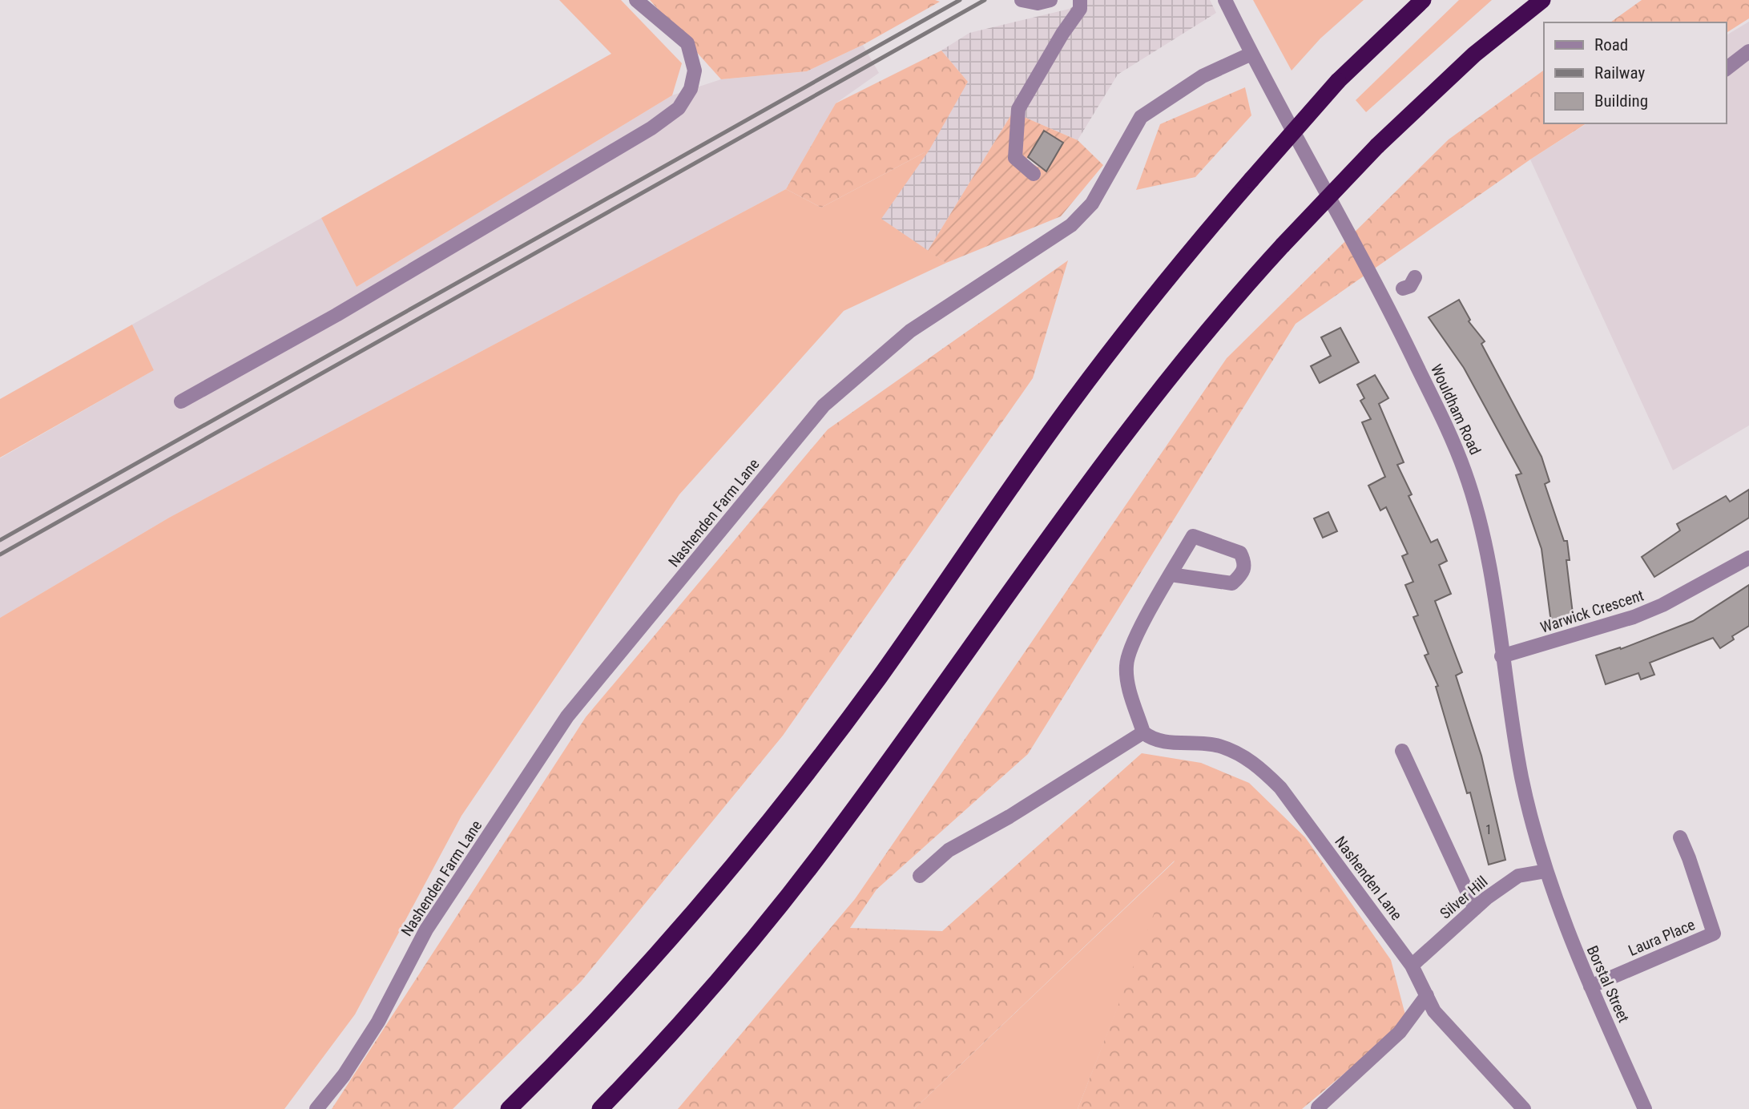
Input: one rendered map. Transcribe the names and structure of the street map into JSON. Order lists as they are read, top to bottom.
{
  "streets": {
    "street": [
      "Wouldham Road",
      "Nashenden Farm Lane",
      "Warwick Crescent",
      "Nashenden Lane",
      "Silver Hill",
      "Laura Place",
      "Borstal Street"
    ]
  },
  "crossings": [
    ["Wouldham Road", "Nashenden Farm Lane"],
    ["Wouldham Road", "Warwick Crescent"],
    ["Wouldham Road", "Silver Hill"],
    ["Wouldham Road", "Borstal Street"],
    ["Nashenden Lane", "Silver Hill"],
    ["Silver Hill", "Borstal Street"],
    ["Laura Place", "Borstal Street"]
  ],
  "house_numbers": ["1"],
  "legend": ["Road", "Railway", "Building"]
}
